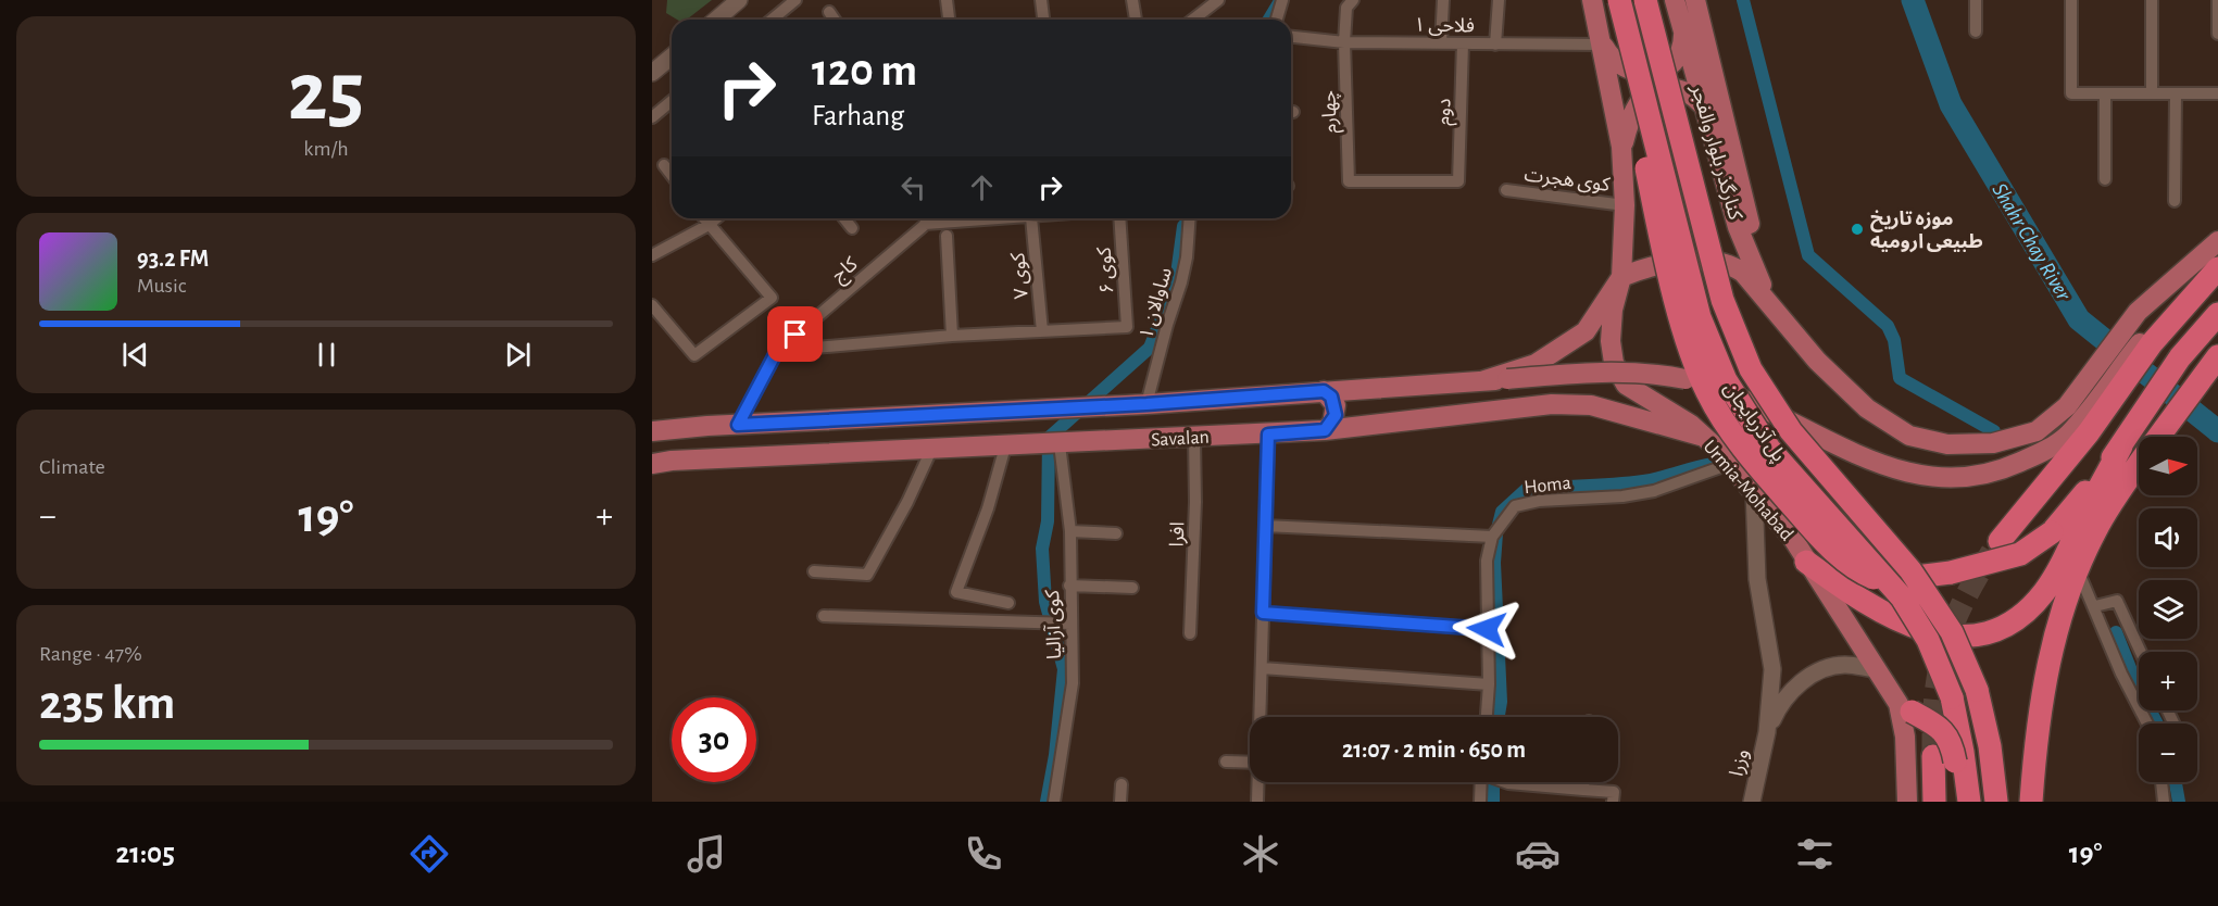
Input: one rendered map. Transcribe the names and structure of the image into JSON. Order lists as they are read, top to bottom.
{
  "streets": {
    "highway": ["پل آذربایجان"],
    "main road": ["کنارگذر بلوار والفجر", "Savalan", "Urmia-Mohabad"],
    "street": [
      "فلاحی ۱",
      "چهارم",
      "دوم",
      "کوی هجرت",
      "کاج",
      "کوی ۶",
      "کوی ۷",
      "ساوالان ۱",
      "Homa",
      "افرا",
      "کوی آزالیا",
      "وزرا"
    ]
  },
  "crossings": [
    ["فلاحی ۱", "چهارم"],
    ["فلاحی ۱", "دوم"],
    ["فلاحی ۱", "Urmia-Mohabad"],
    ["چهارم", "دوم"],
    ["کوی هجرت", "Urmia-Mohabad"],
    ["کاج", "Savalan"],
    ["کوی ۶", "کوی ۷"],
    ["ساوالان ۱", "Savalan"],
    ["Savalan", "Urmia-Mohabad"],
    ["Savalan", "افرا"],
    ["Savalan", "کوی آزالیا"],
    ["Homa", "Urmia-Mohabad"]
  ],
  "water": ["Shahr Chay River"],
  "places": ["موزه تاریخ طبیعی ارومیه"],
  "north": "right",
  "page": {
    "tile": [
      ["25", "km/h"],
      "Climate",
      ["Range · 47%", "235 km"]
    ],
    "turn": ["120 m", "Farhang"],
    "song": ["93.2 FM", "Music"],
    "map_buttons": ["+", "−"],
    "heat": ["−", "19°", "+"],
    "limit": "30",
    "trip": "21:07 · 2 min · 650 m",
    "tabs": ["21:05", "19°"]
  }
}
